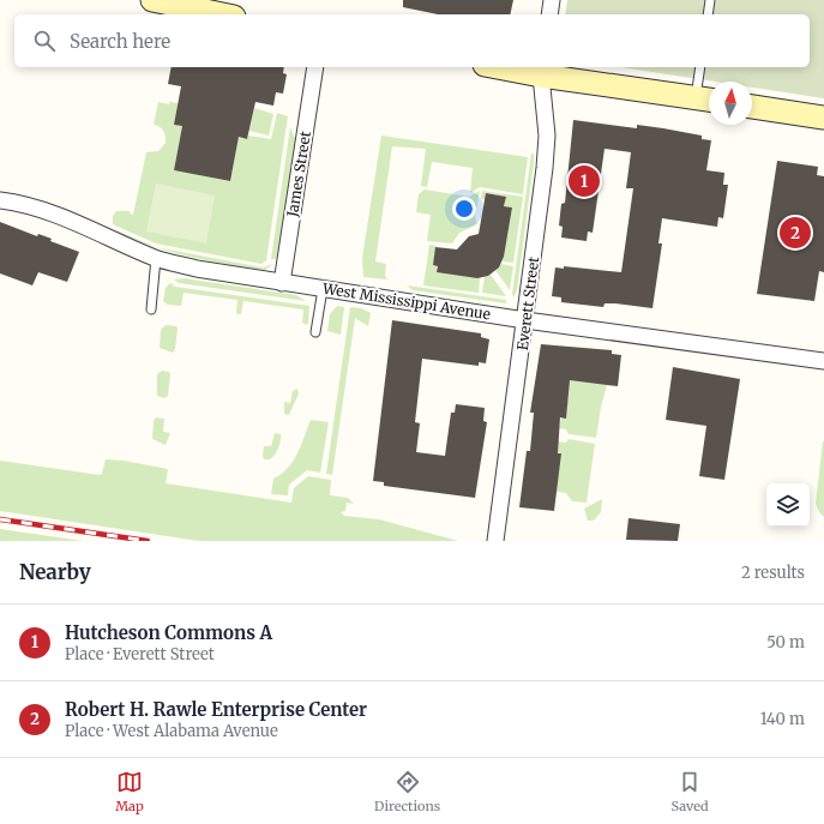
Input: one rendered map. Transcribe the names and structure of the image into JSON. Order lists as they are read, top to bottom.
{
  "streets": {
    "street": ["James Street", "West Mississippi Avenue", "Everett Street"]
  },
  "crossings": [
    ["James Street", "West Mississippi Avenue"],
    ["West Mississippi Avenue", "Everett Street"]
  ],
  "north": "top",
  "page": {
    "search": "Search here",
    "pins": ["1", "2"],
    "heading": ["Nearby", "2 results"],
    "list": [
      {
        "mark": "1",
        "name": "Hutcheson Commons A",
        "note": "Place · Everett Street",
        "value": "50 m"
      },
      {
        "mark": "2",
        "name": "Robert H. Rawle Enterprise Center",
        "note": "Place · West Alabama Avenue",
        "value": "140 m"
      }
    ],
    "nav": ["Map", "Directions", "Saved"]
  }
}
